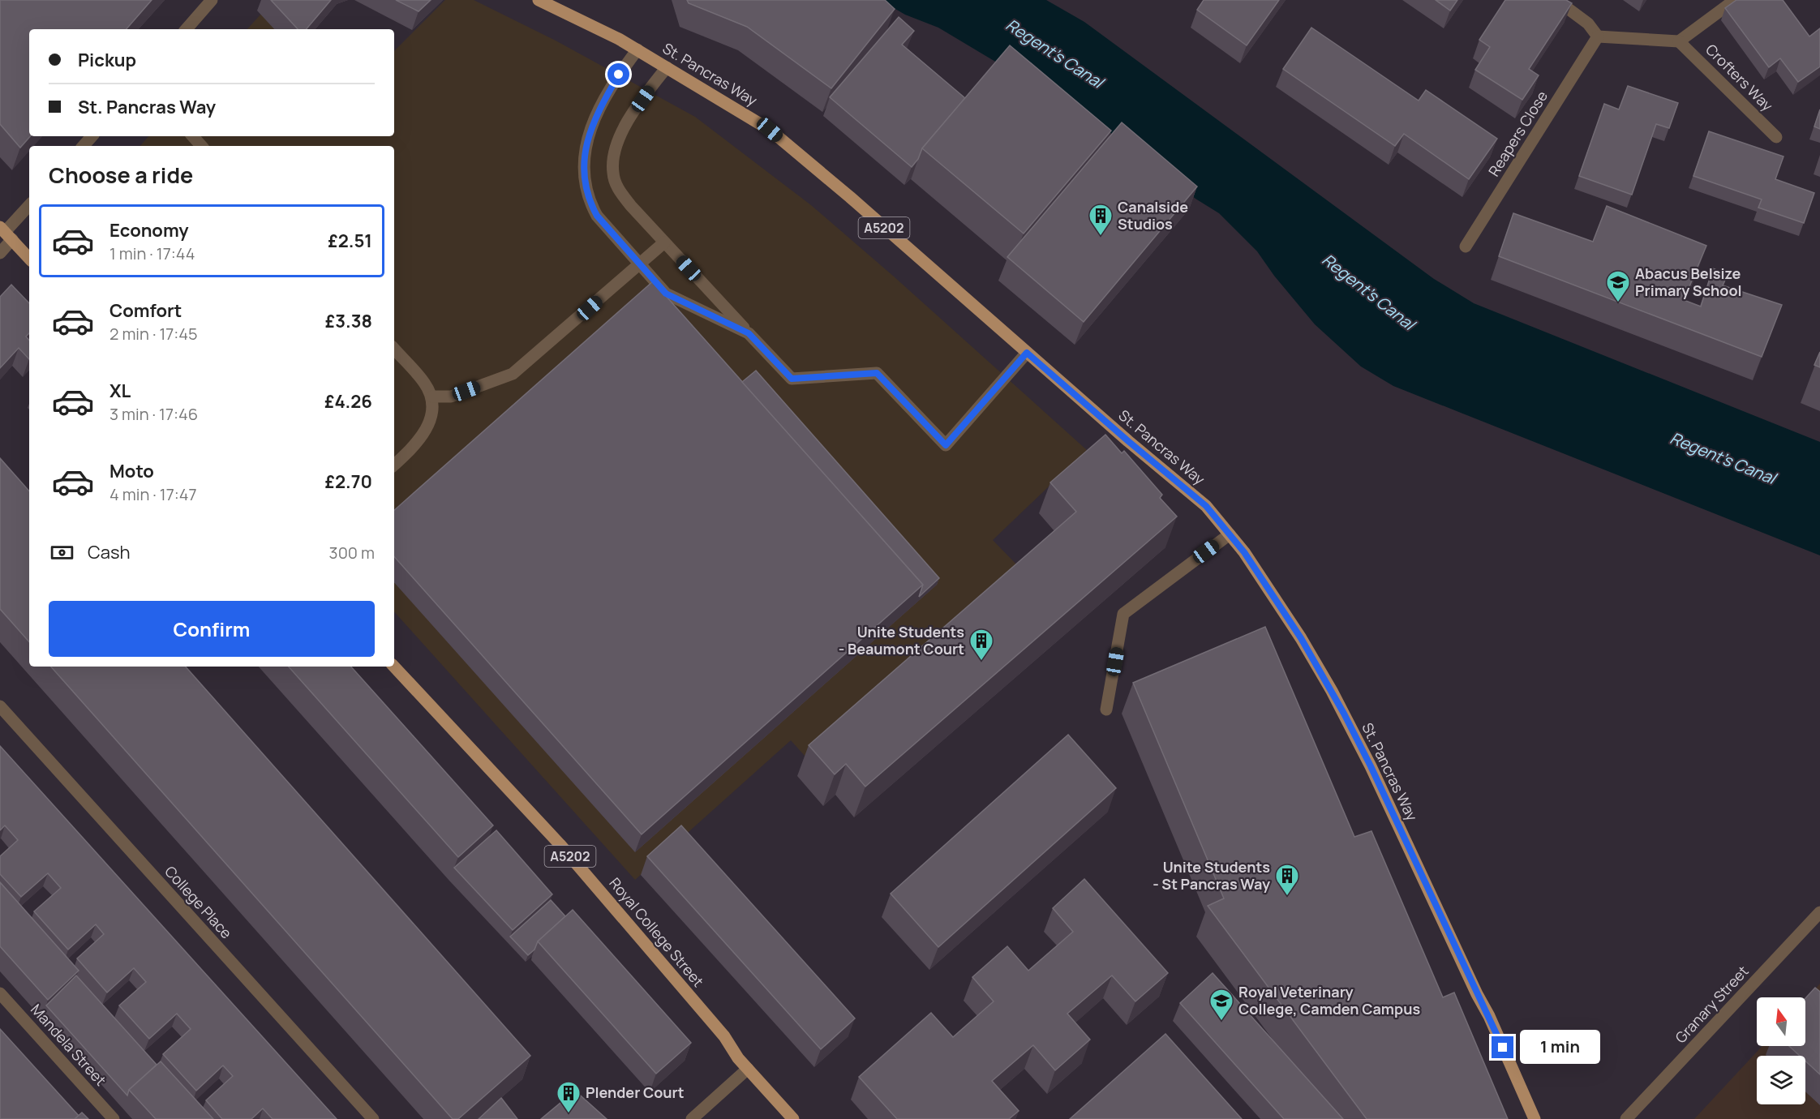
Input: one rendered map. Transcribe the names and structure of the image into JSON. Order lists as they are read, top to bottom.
{
  "streets": {
    "main road": ["St. Pancras Way", "A5202", "Royal College Street"],
    "street": [
      "Crofters Way",
      "Reapers Close",
      "College Place",
      "Granary Street",
      "Mandela Street"
    ]
  },
  "water": ["Regent's Canal"],
  "places": {
    "building": [
      "Canalside Studios",
      "Unite Students - Beaumont Court",
      "Unite Students - St Pancras Way",
      "Plender Court"
    ],
    "school or university": ["Abacus Belsize Primary School", "Royal Veterinary College, Camden Campus"]
  },
  "north": "top",
  "page": {
    "banner": ["Pickup", "St. Pancras Way"],
    "heading": "Choose a ride",
    "list": [
      {
        "name": "Economy",
        "note": "1 min · 17:44",
        "value": "£2.51"
      },
      {
        "name": "Comfort",
        "note": "2 min · 17:45",
        "value": "£3.38"
      },
      {
        "name": "XL",
        "note": "3 min · 17:46",
        "value": "£4.26"
      },
      {
        "name": "Moto",
        "note": "4 min · 17:47",
        "value": "£2.70"
      }
    ],
    "pay": ["Cash", "300 m"],
    "buttons": "Confirm",
    "bubble": "1 min"
  }
}
